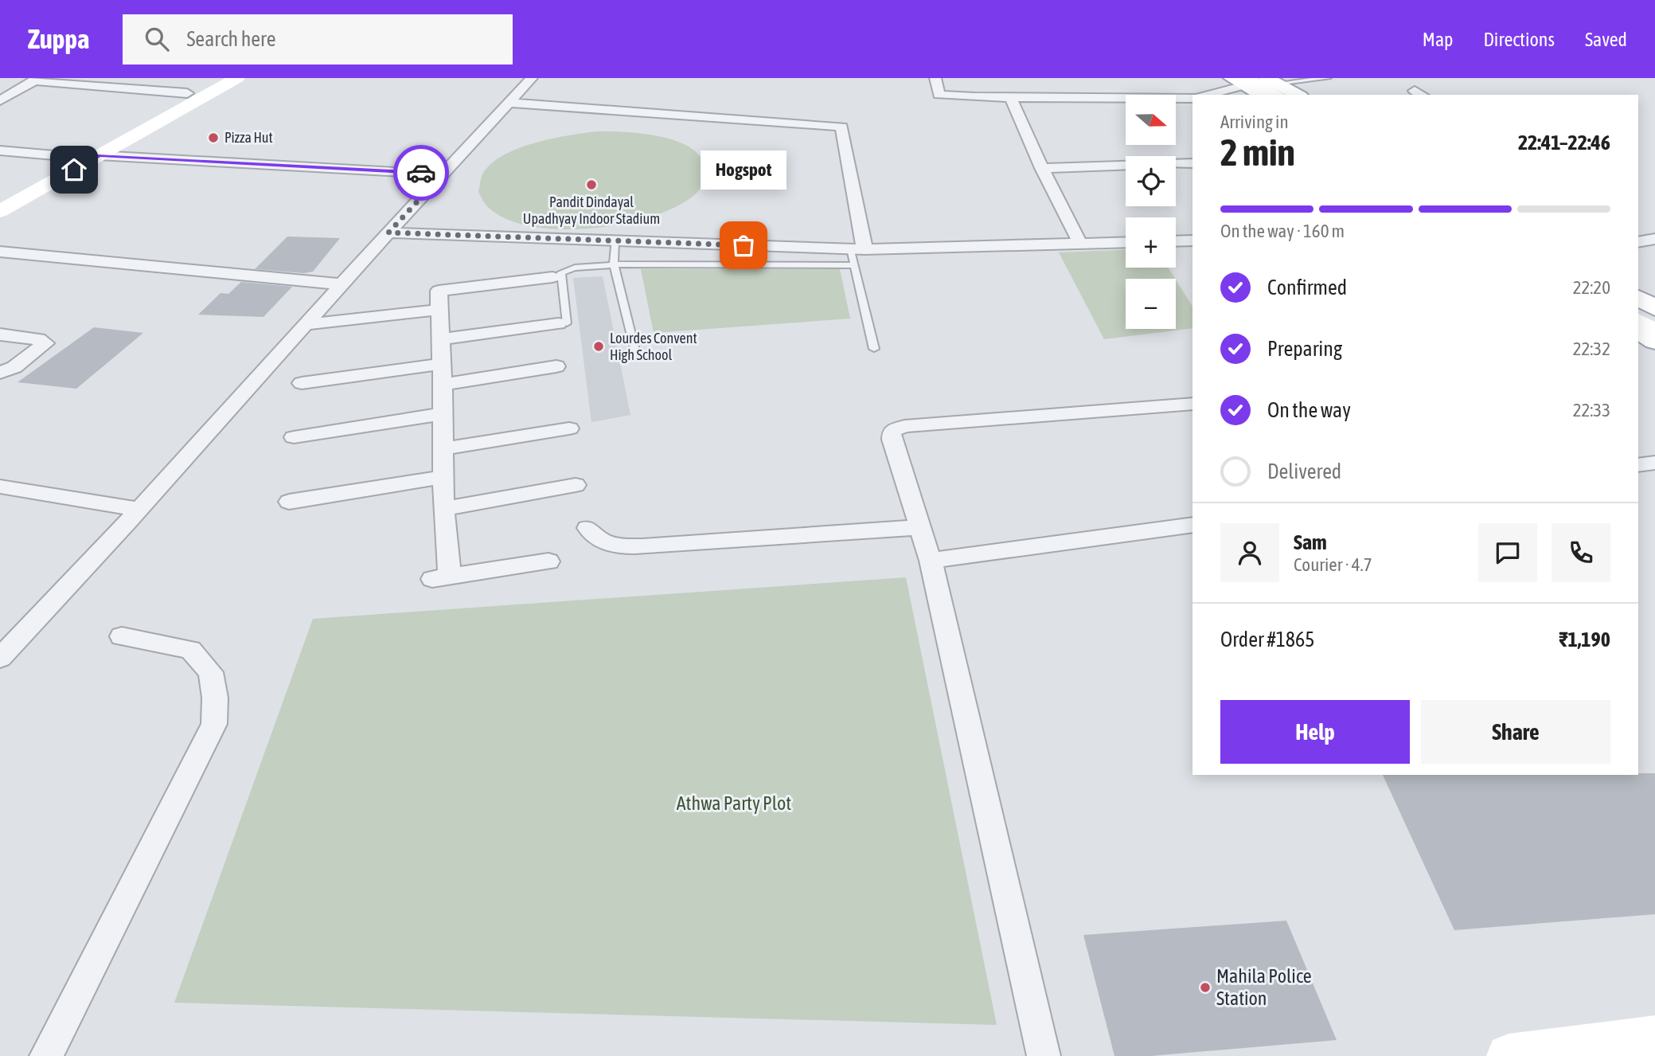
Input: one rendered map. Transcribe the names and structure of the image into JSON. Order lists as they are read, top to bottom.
{
  "parks": ["Athwa Party Plot"],
  "places": [
    "Pizza Hut",
    "Pandit Dindayal Upadhyay Indoor Stadium",
    "Hogspot",
    "Lourdes Convent High School",
    "Mahila Police Station"
  ],
  "north": "right",
  "page": {
    "header": "Zuppa",
    "search": "Search here",
    "nav": ["Map", "Directions", "Saved"],
    "map_buttons": ["+", "−"],
    "heading": ["2 min", "Arriving in", "22:41–22:46"],
    "panel": [
      "Sam",
      "Courier · 4.7",
      "Order #1865",
      "₹1,190"
    ],
    "bubble": "Hogspot",
    "bar": "On the way · 160 m",
    "list": [
      ["Confirmed", "22:20"],
      ["Preparing", "22:32"],
      ["On the way", "22:33"],
      "Delivered"
    ],
    "buttons": ["Help", "Share"]
  }
}
